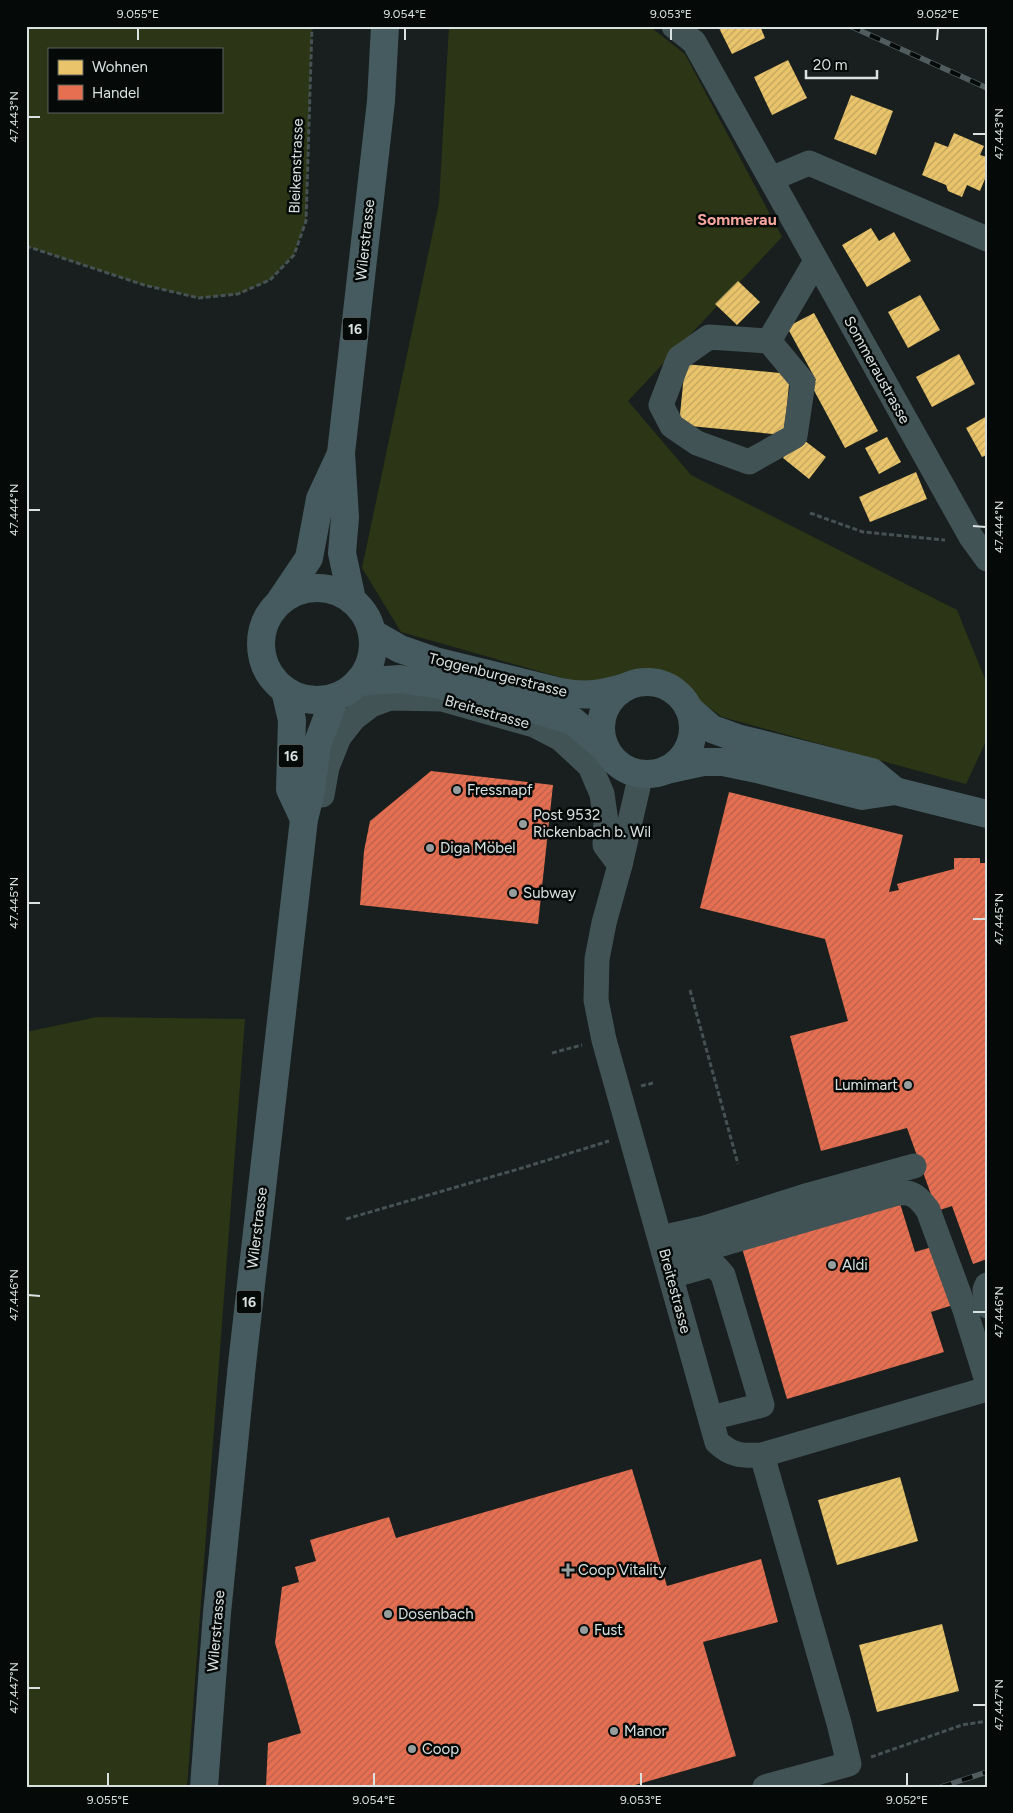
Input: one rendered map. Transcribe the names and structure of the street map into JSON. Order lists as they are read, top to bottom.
{
  "streets": {
    "main road": ["Wilerstrasse", "16", "Toggenburgerstrasse"],
    "street": ["Sommeraustrasse", "Breitestrasse"],
    "path": ["Bleikenstrasse"]
  },
  "crossings": [
    ["Wilerstrasse", "16"],
    ["Wilerstrasse", "Toggenburgerstrasse"],
    ["Wilerstrasse", "Breitestrasse"],
    ["16", "Toggenburgerstrasse"],
    ["16", "Breitestrasse"],
    ["Toggenburgerstrasse", "Breitestrasse"]
  ],
  "districts": ["Sommerau"],
  "places": {
    "other": [
      "Fressnapf",
      "Post 9532 Rickenbach b. Wil",
      "Diga Möbel",
      "Subway",
      "Lumimart",
      "Aldi",
      "Dosenbach",
      "Fust",
      "Manor",
      "Coop"
    ],
    "health": ["Coop Vitality"]
  },
  "legend": ["Wohnen", "Handel"],
  "scale_bar": "20 m",
  "coordinates": [
    "9.055°E",
    "9.054°E",
    "9.053°E",
    "9.052°E",
    "47.443°N",
    "47.444°N",
    "47.445°N",
    "47.446°N",
    "47.447°N"
  ]
}
